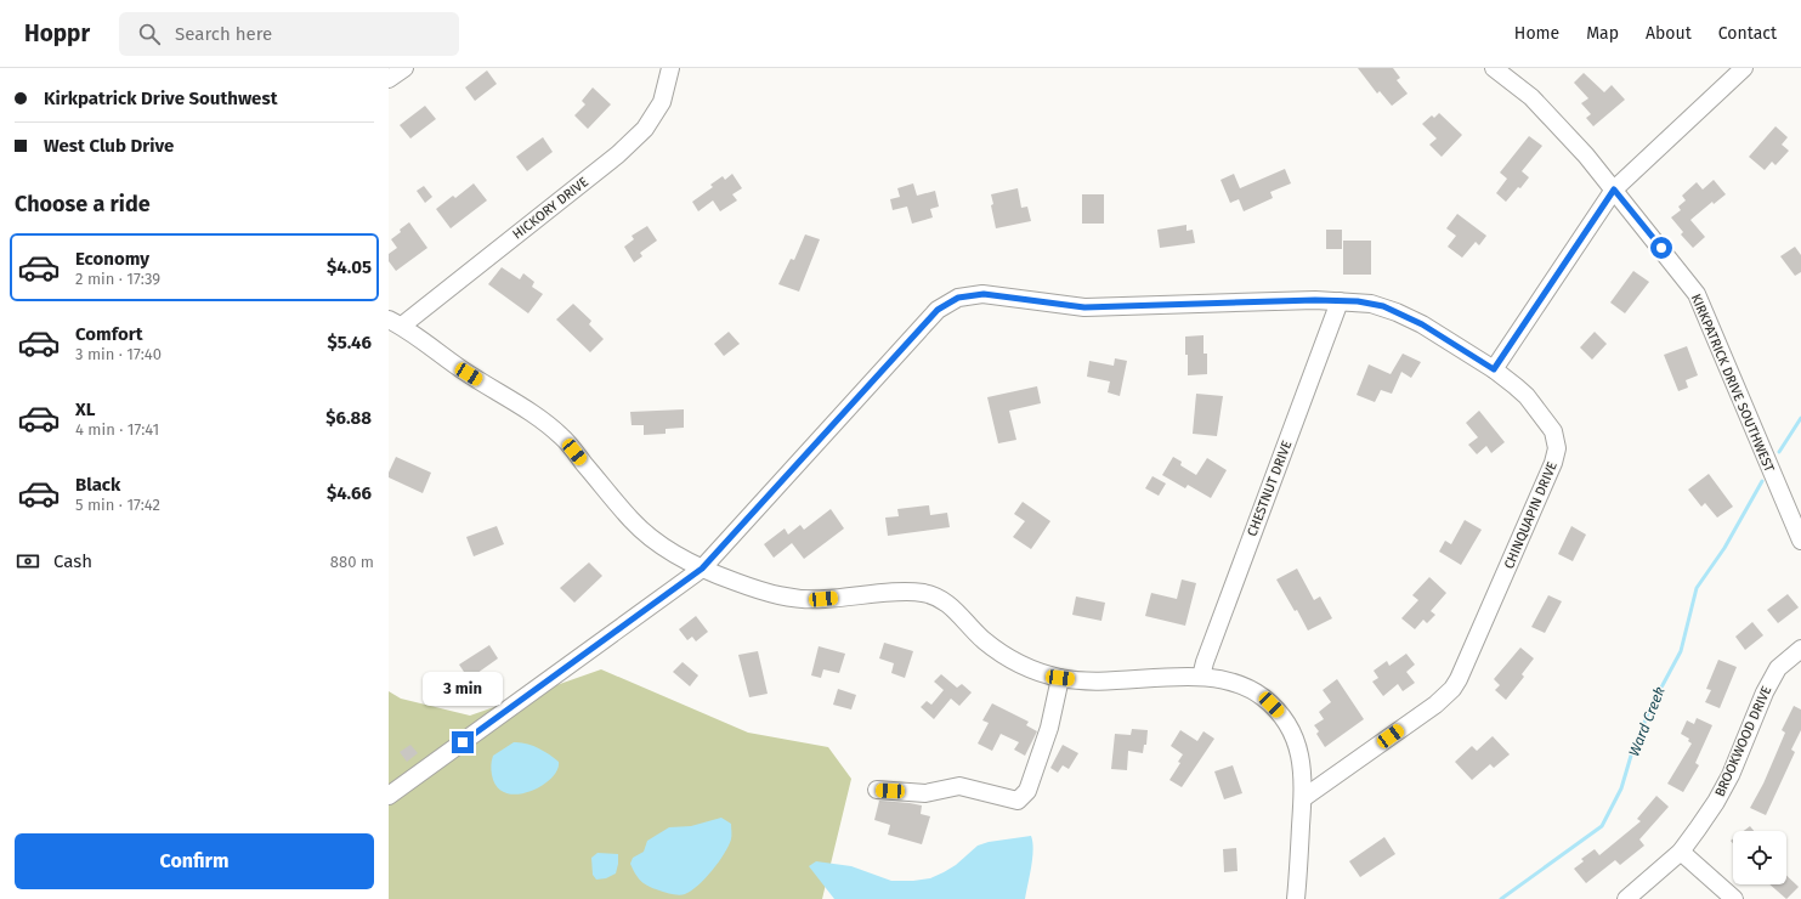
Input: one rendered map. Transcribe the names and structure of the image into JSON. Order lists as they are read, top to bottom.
{
  "streets": {
    "street": [
      "HICKORY DRIVE",
      "KIRKPATRICK DRIVE SOUTHWEST",
      "CHESTNUT DRIVE",
      "CHINQUAPIN DRIVE",
      "BROOKWOOD DRIVE"
    ]
  },
  "crossings": [
    ["CHESTNUT DRIVE", "CHINQUAPIN DRIVE"]
  ],
  "water": ["Ward Creek"],
  "page": {
    "header": "Hoppr",
    "search": "Search here",
    "nav": [
      "Home",
      "Map",
      "About",
      "Contact"
    ],
    "banner": ["Kirkpatrick Drive Southwest", "West Club Drive"],
    "heading": "Choose a ride",
    "list": [
      {
        "name": "Economy",
        "note": "2 min · 17:39",
        "value": "$4.05"
      },
      {
        "name": "Comfort",
        "note": "3 min · 17:40",
        "value": "$5.46"
      },
      {
        "name": "XL",
        "note": "4 min · 17:41",
        "value": "$6.88"
      },
      {
        "name": "Black",
        "note": "5 min · 17:42",
        "value": "$4.66"
      }
    ],
    "pay": ["Cash", "880 m"],
    "bubble": "3 min",
    "buttons": "Confirm"
  }
}
